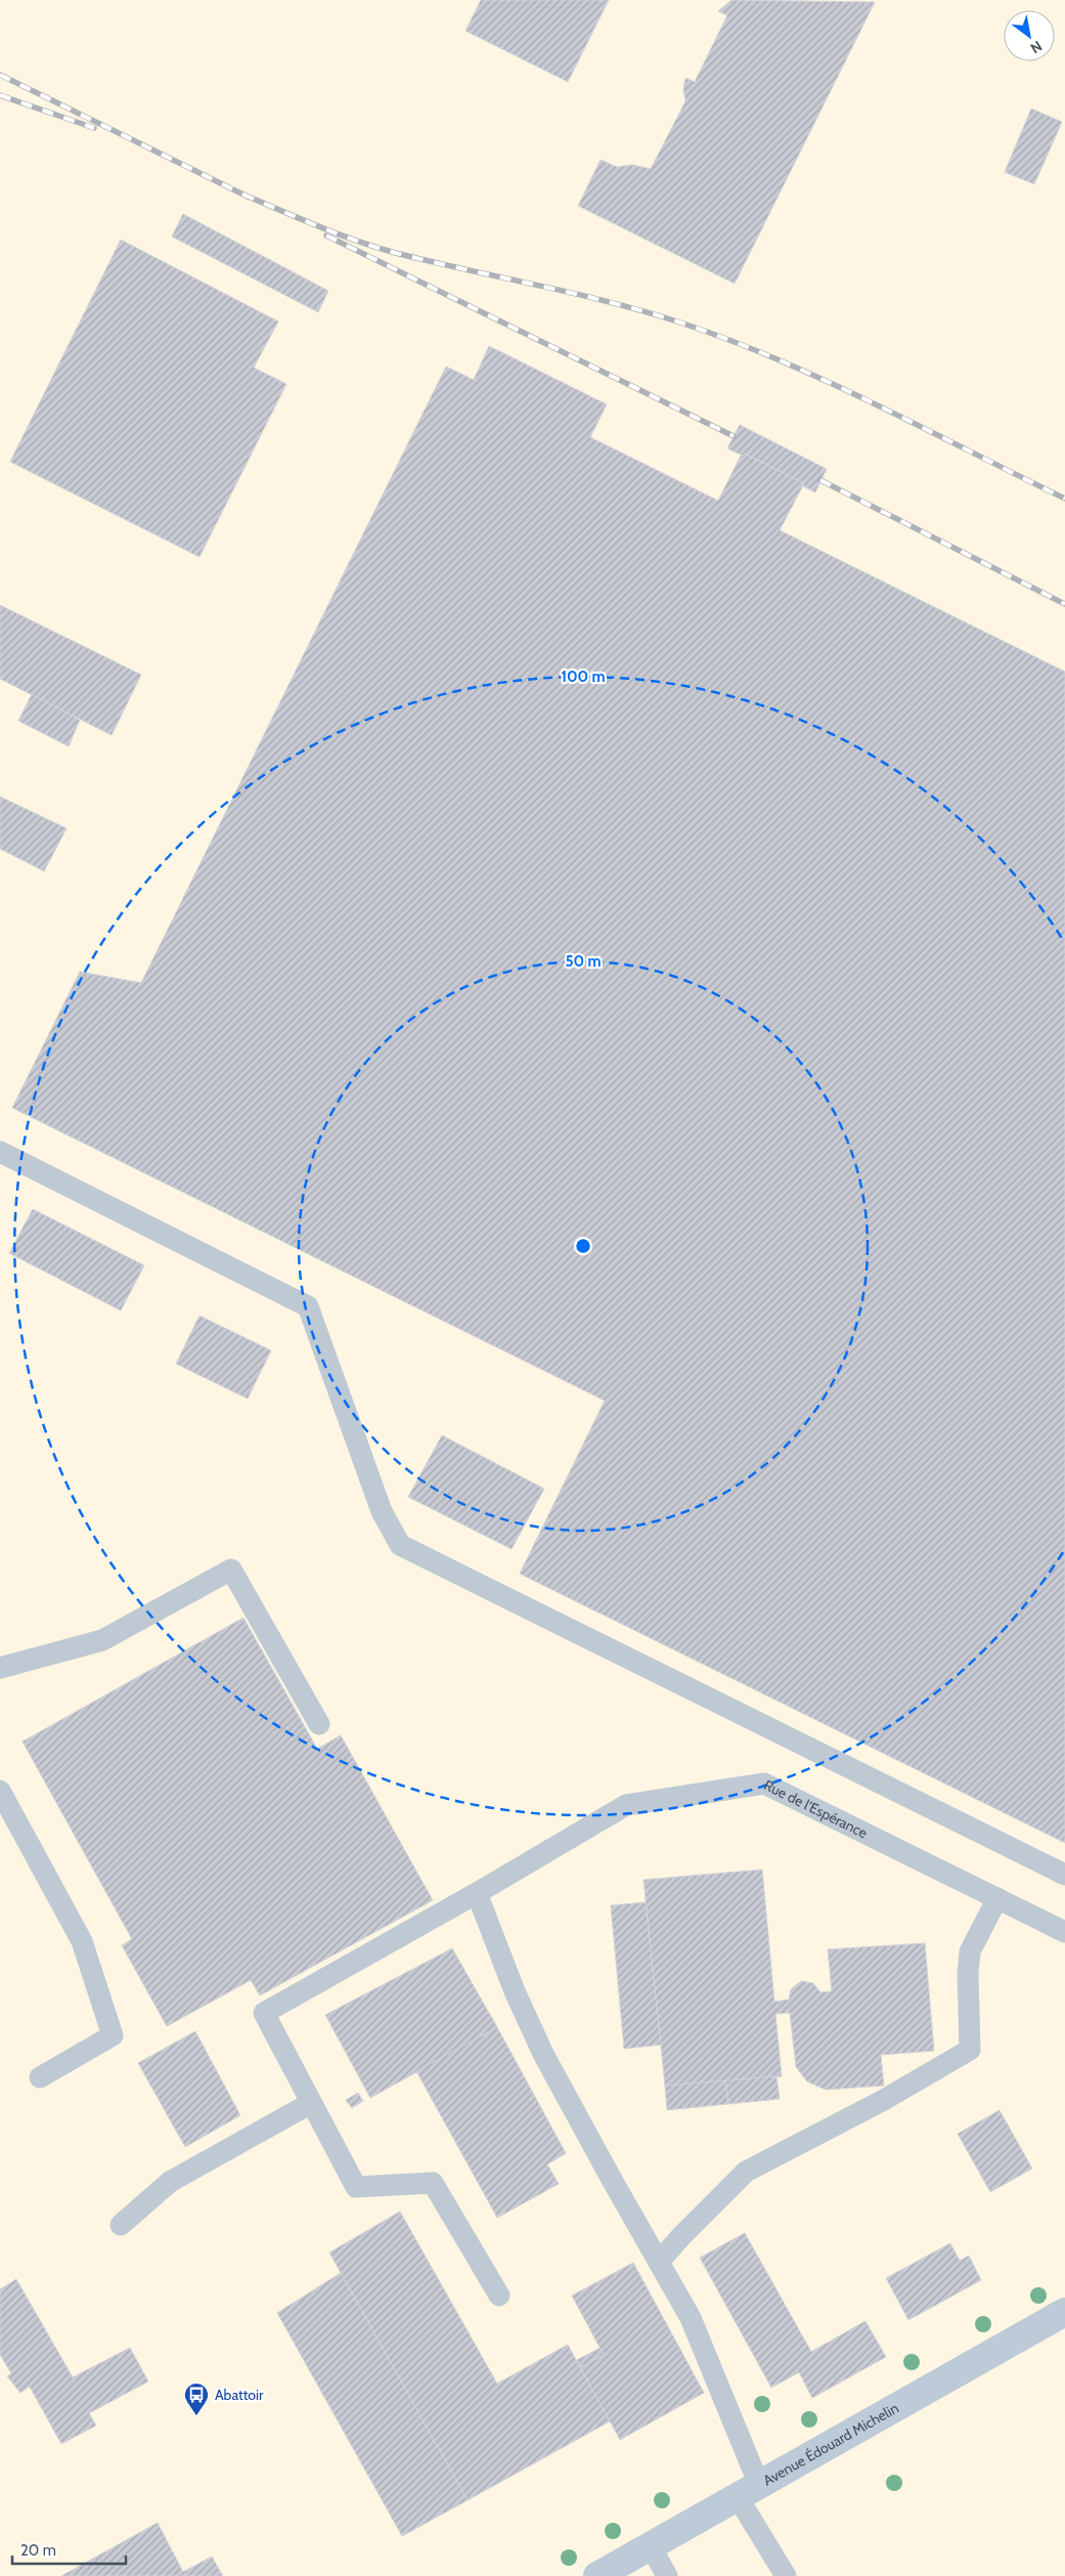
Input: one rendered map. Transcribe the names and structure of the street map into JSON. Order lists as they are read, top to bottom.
{
  "streets": {
    "main road": ["Avenue Édouard Michelin"],
    "lane": ["Rue de l'Espérance"]
  },
  "places": {
    "bus stop": ["Abattoir"]
  },
  "scale_bar": "20 m",
  "north": "bottom right",
  "rings": ["100 m", "50 m"]
}
